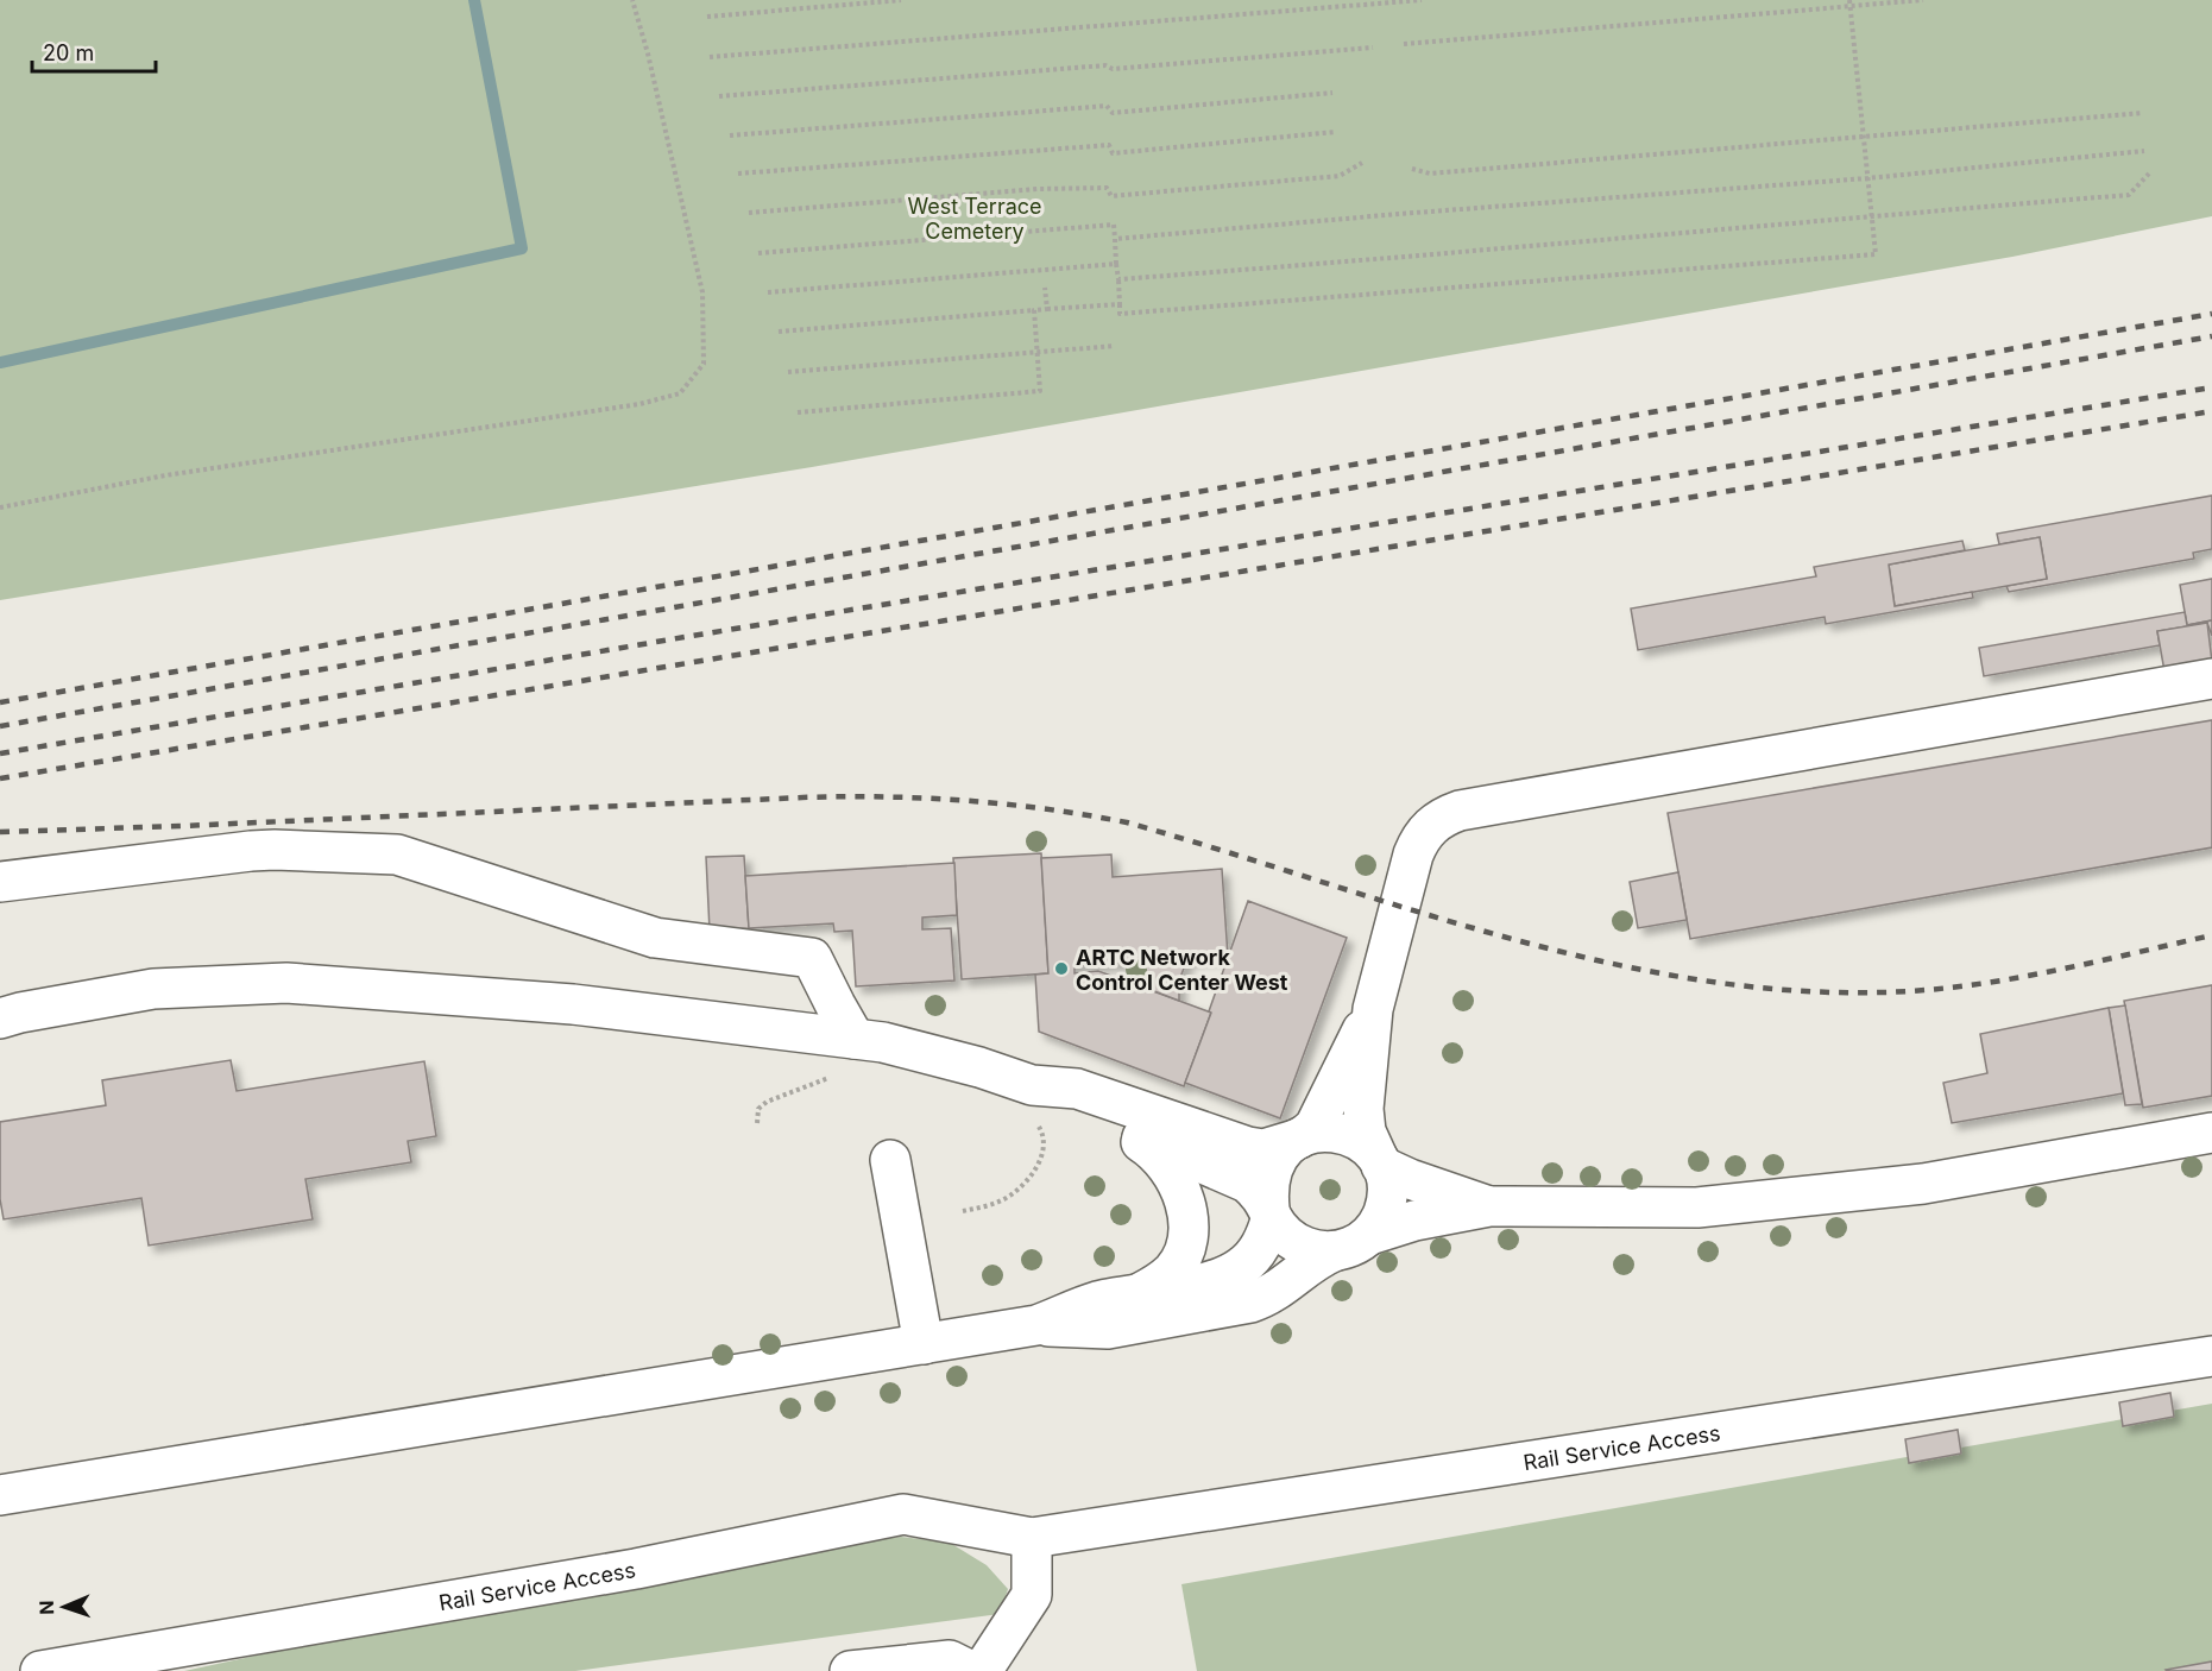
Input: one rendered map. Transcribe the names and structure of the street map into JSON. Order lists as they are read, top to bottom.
{
  "streets": {
    "street": ["Rail Service Access"]
  },
  "parks": ["West Terrace Cemetery"],
  "places": ["ARTC Network Control Center West"],
  "scale_bar": "20 m",
  "north": "left"
}
